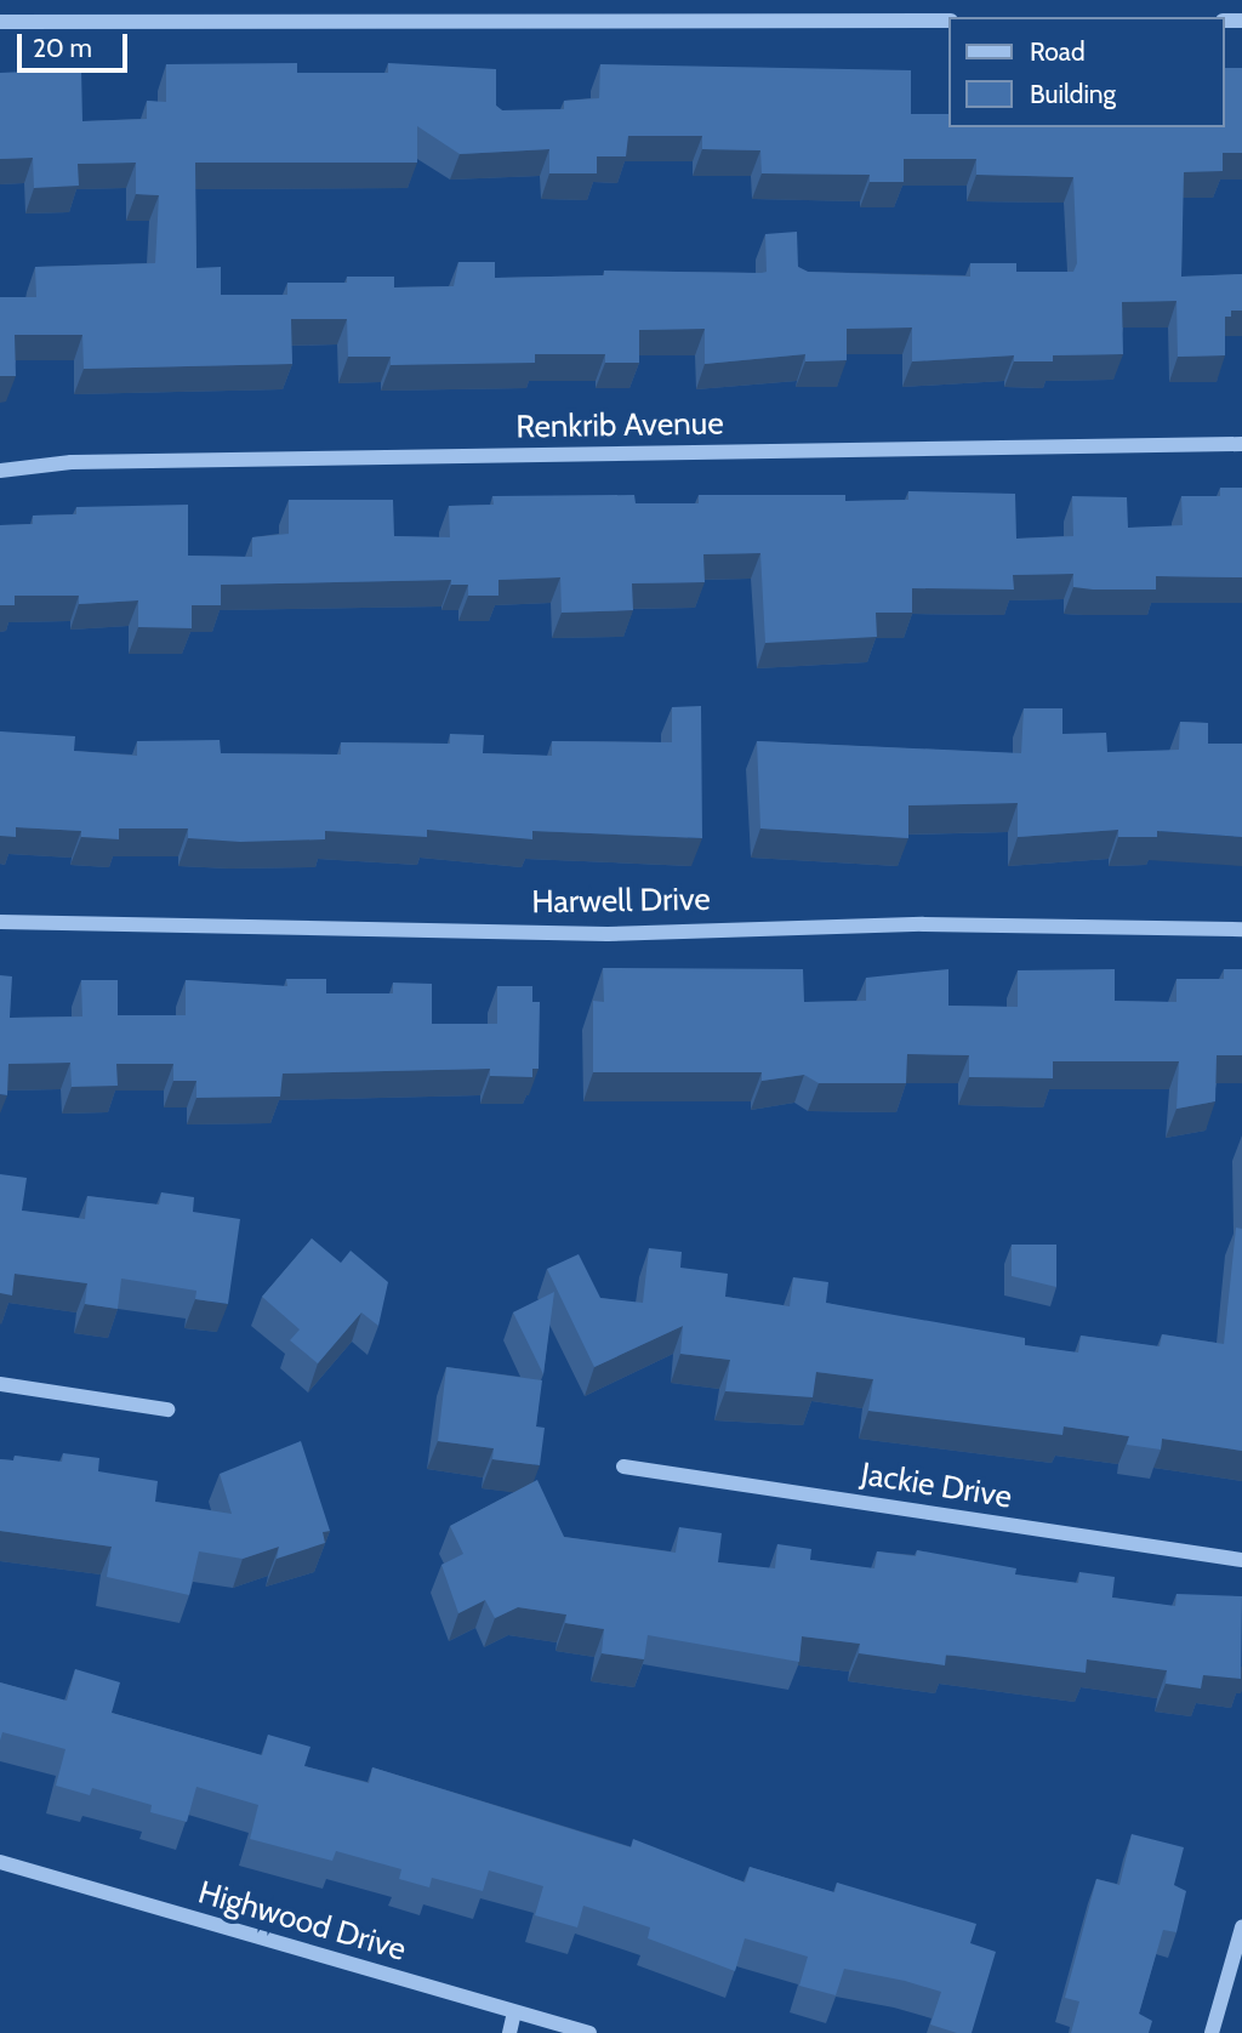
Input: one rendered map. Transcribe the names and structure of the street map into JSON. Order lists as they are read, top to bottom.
{
  "streets": {
    "street": [
      "Renkrib Avenue",
      "Harwell Drive",
      "Jackie Drive",
      "Highwood Drive"
    ]
  },
  "legend": ["Road", "Building"],
  "scale_bar": "20 m"
}
